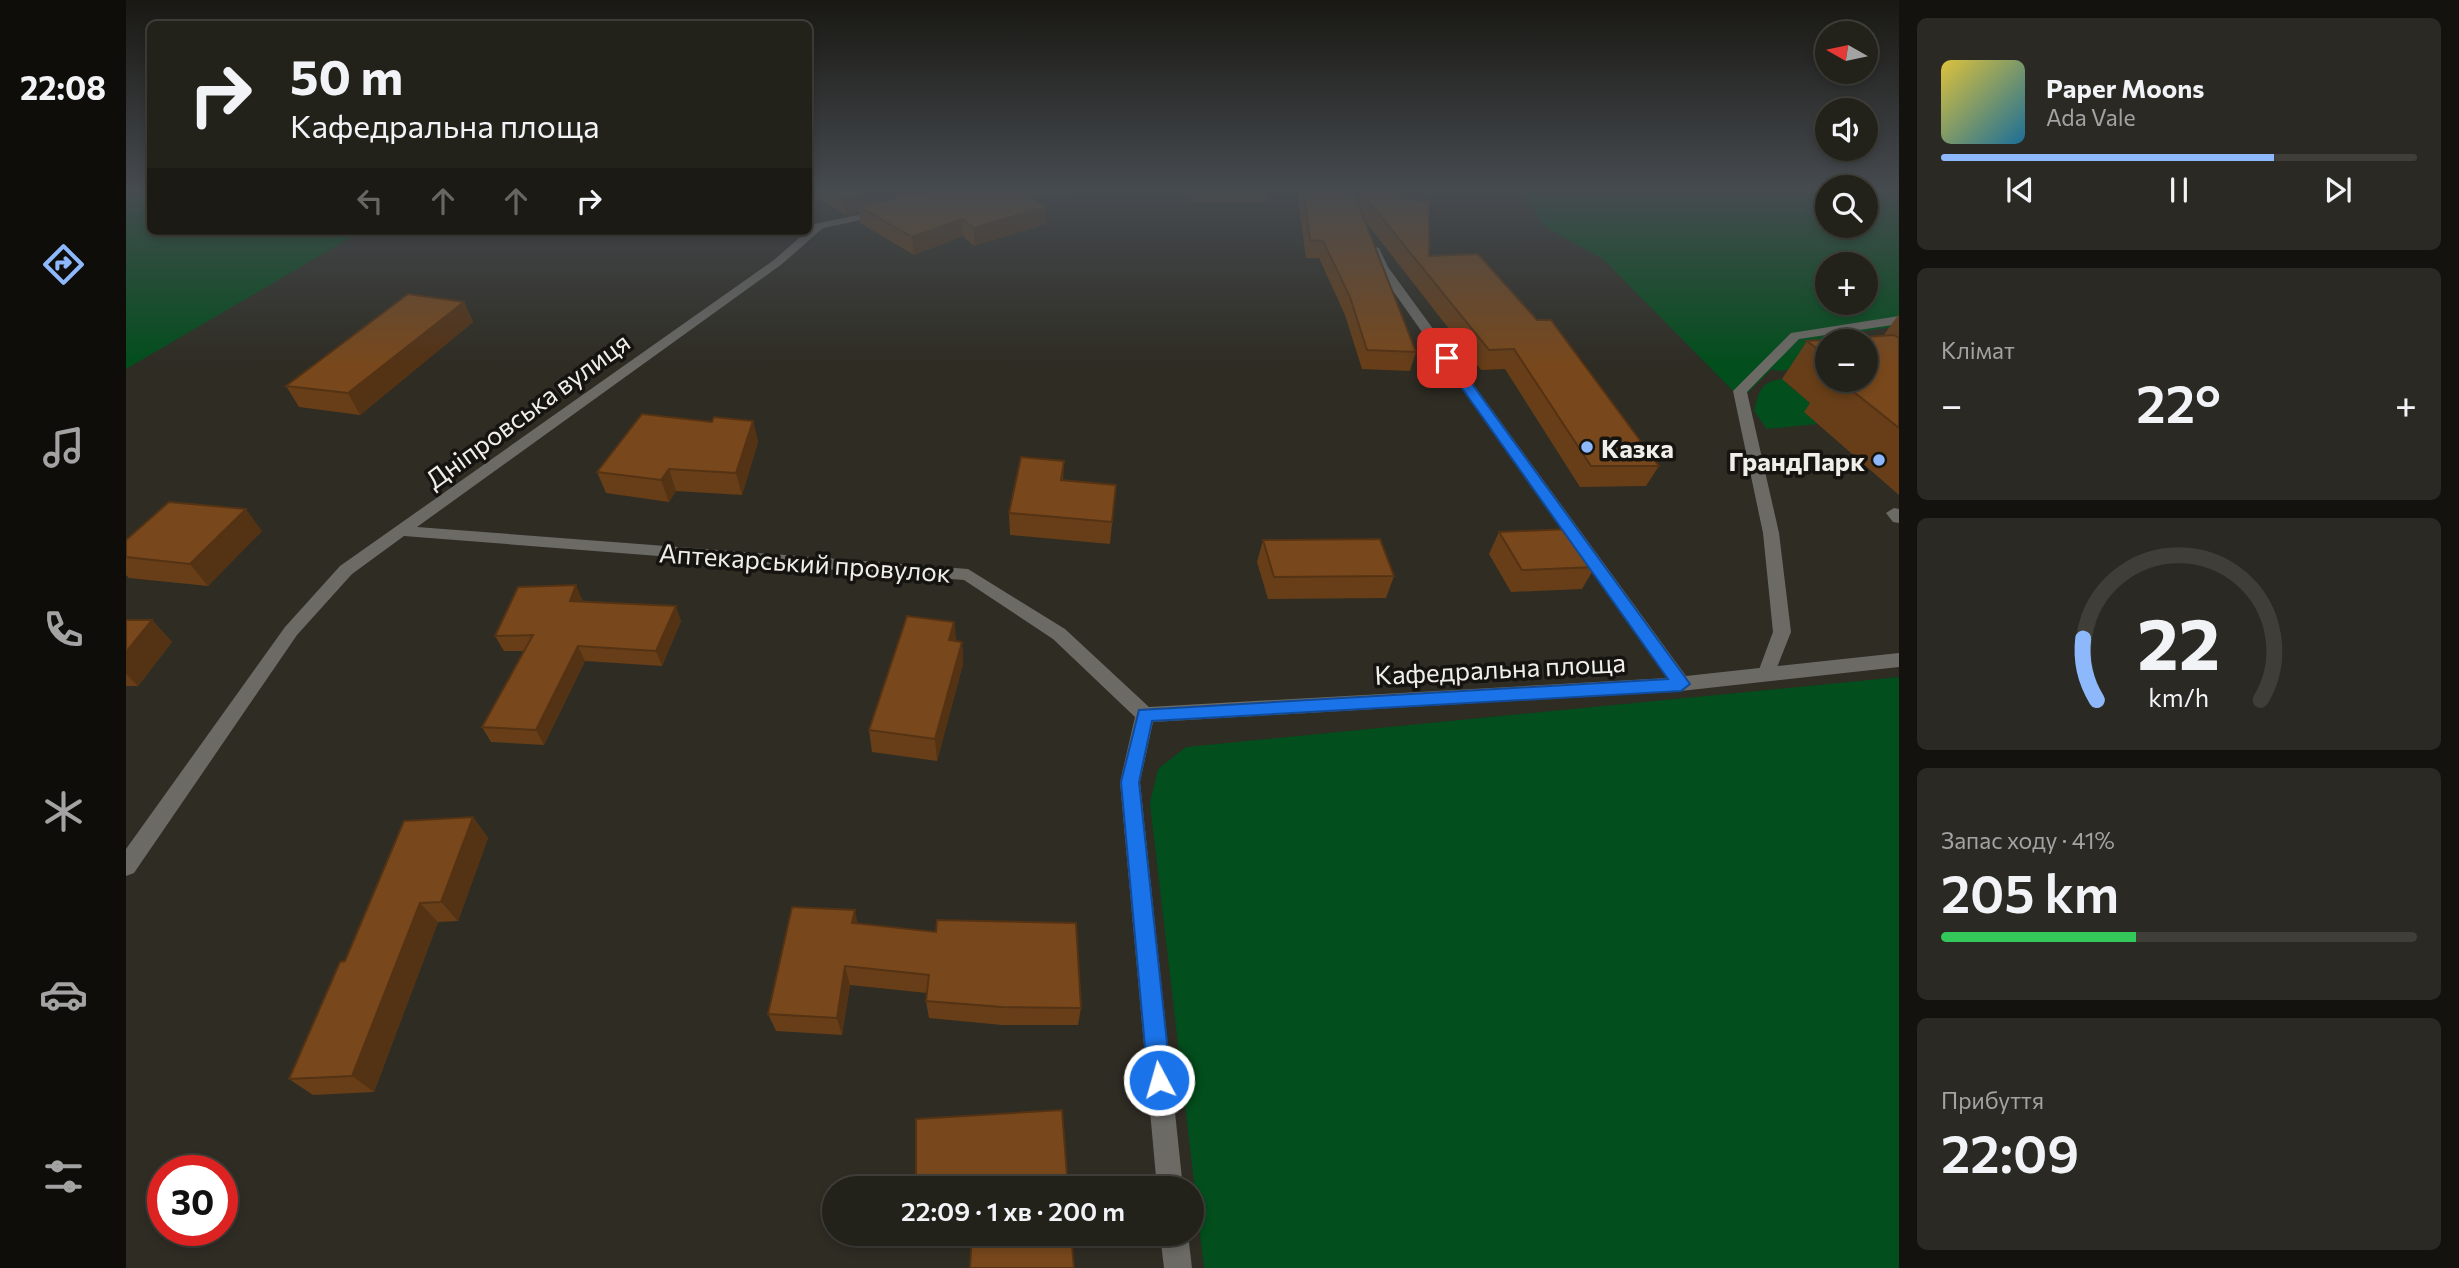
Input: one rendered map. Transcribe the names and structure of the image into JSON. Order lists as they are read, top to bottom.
{
  "streets": {
    "street": ["Дніпровська вулиця", "Аптекарський провулок", "Кафедральна площа"]
  },
  "crossings": [
    ["Дніпровська вулиця", "Аптекарський провулок"],
    ["Аптекарський провулок", "Кафедральна площа"]
  ],
  "places": ["Казка", "ГрандПарк"],
  "north": "left",
  "page": {
    "tabs": "22:08",
    "map_buttons": ["+", "−"],
    "turn": ["50 m", "Кафедральна площа"],
    "song": ["Paper Moons", "Ada Vale"],
    "tile": [
      "Клімат",
      ["Запас ходу · 41%", "205 km"],
      ["Прибуття", "22:09"]
    ],
    "heat": ["−", "22°", "+"],
    "limit": "30",
    "trip": "22:09 · 1 хв · 200 m",
    "gauge": ["22", "km/h"]
  }
}
